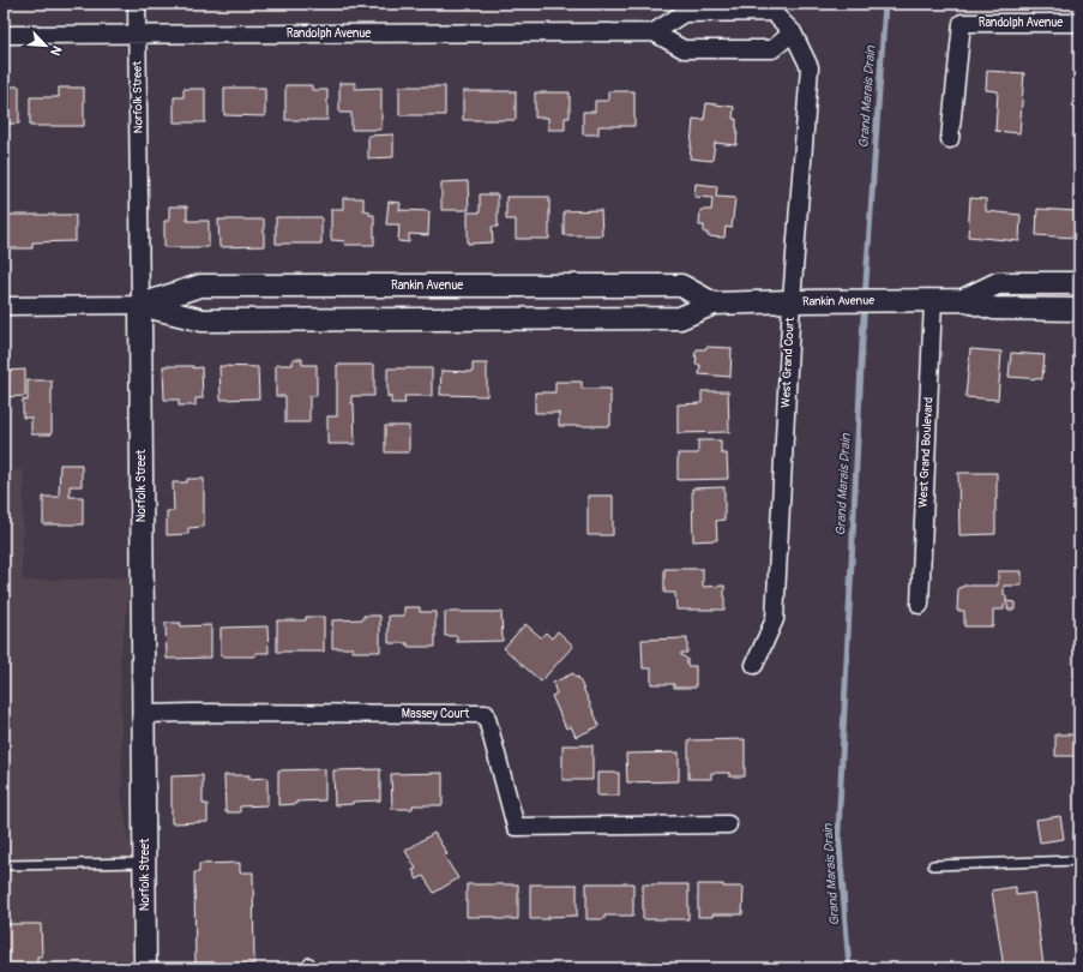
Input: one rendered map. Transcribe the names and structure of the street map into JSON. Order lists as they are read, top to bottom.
{
  "streets": {
    "street": [
      "Randolph Avenue",
      "Norfolk Street",
      "Rankin Avenue",
      "West Grand Court",
      "West Grand Boulevard",
      "Massey Court"
    ]
  },
  "crossings": [
    ["Randolph Avenue", "Norfolk Street"],
    ["Randolph Avenue", "West Grand Court"],
    ["Norfolk Street", "Rankin Avenue"],
    ["Norfolk Street", "Massey Court"],
    ["Rankin Avenue", "West Grand Court"],
    ["Rankin Avenue", "West Grand Boulevard"]
  ],
  "water": ["Grand Marais Drain"],
  "north": "bottom right"
}
